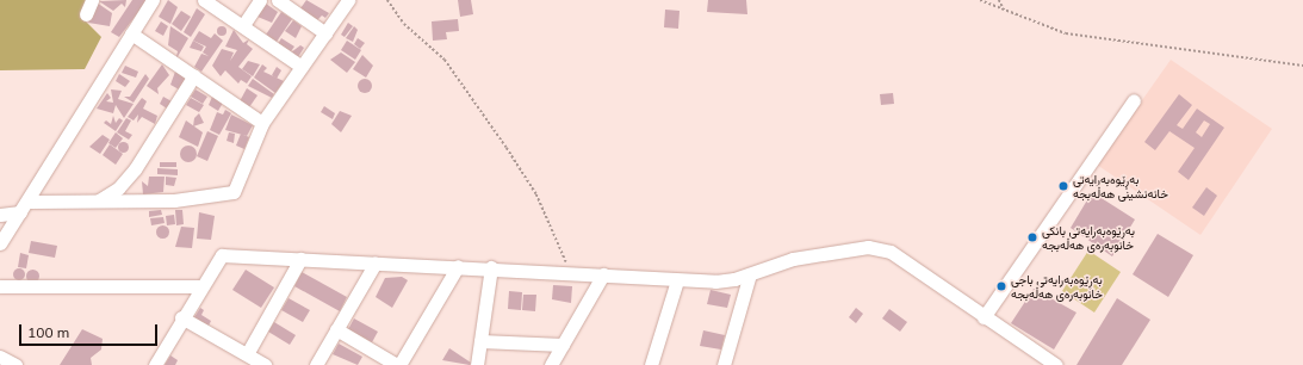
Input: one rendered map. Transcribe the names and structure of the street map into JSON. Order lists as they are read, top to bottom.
{
  "places": ["بەڕێوەبەرایەتی خانەنشینی هەڵەبجە", "بەڕێوەبەرایەتی بانکی خانوبەرەی هەڵەبجە", "بەڕێوەبەرایەتی باجی خانوبەرەی هەڵەبجە"],
  "scale_bar": "100 m"
}
